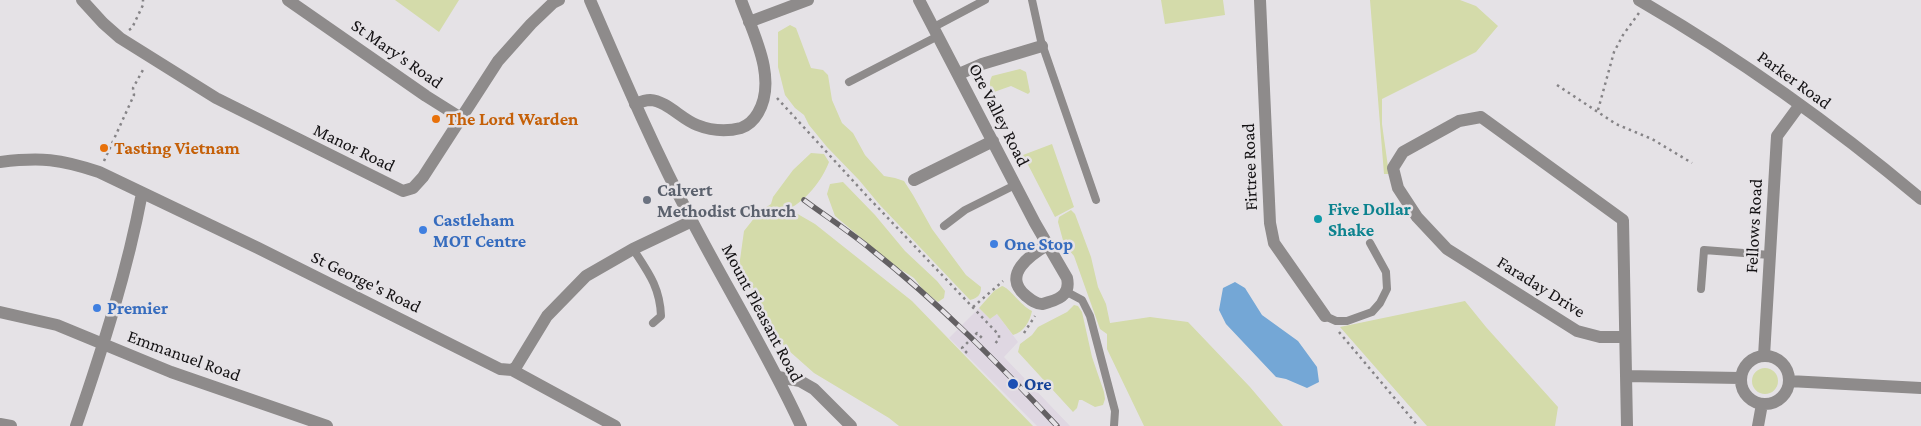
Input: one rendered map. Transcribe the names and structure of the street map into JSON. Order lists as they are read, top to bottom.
{
  "streets": {
    "street": [
      "St Mary's Road",
      "Parker Road",
      "Ore Valley Road",
      "Manor Road",
      "Firtree Road",
      "Fellows Road",
      "St George's Road",
      "Faraday Drive",
      "Mount Pleasant Road",
      "Emmanuel Road"
    ]
  },
  "crossings": [
    ["St Mary's Road", "Manor Road"],
    ["Parker Road", "Fellows Road"]
  ],
  "places": [
    "The Lord Warden",
    "Tasting Vietnam",
    "Calvert Methodist Church",
    "Five Dollar Shake",
    "Castleham MOT Centre",
    "One Stop",
    "Premier",
    "Ore"
  ]
}
